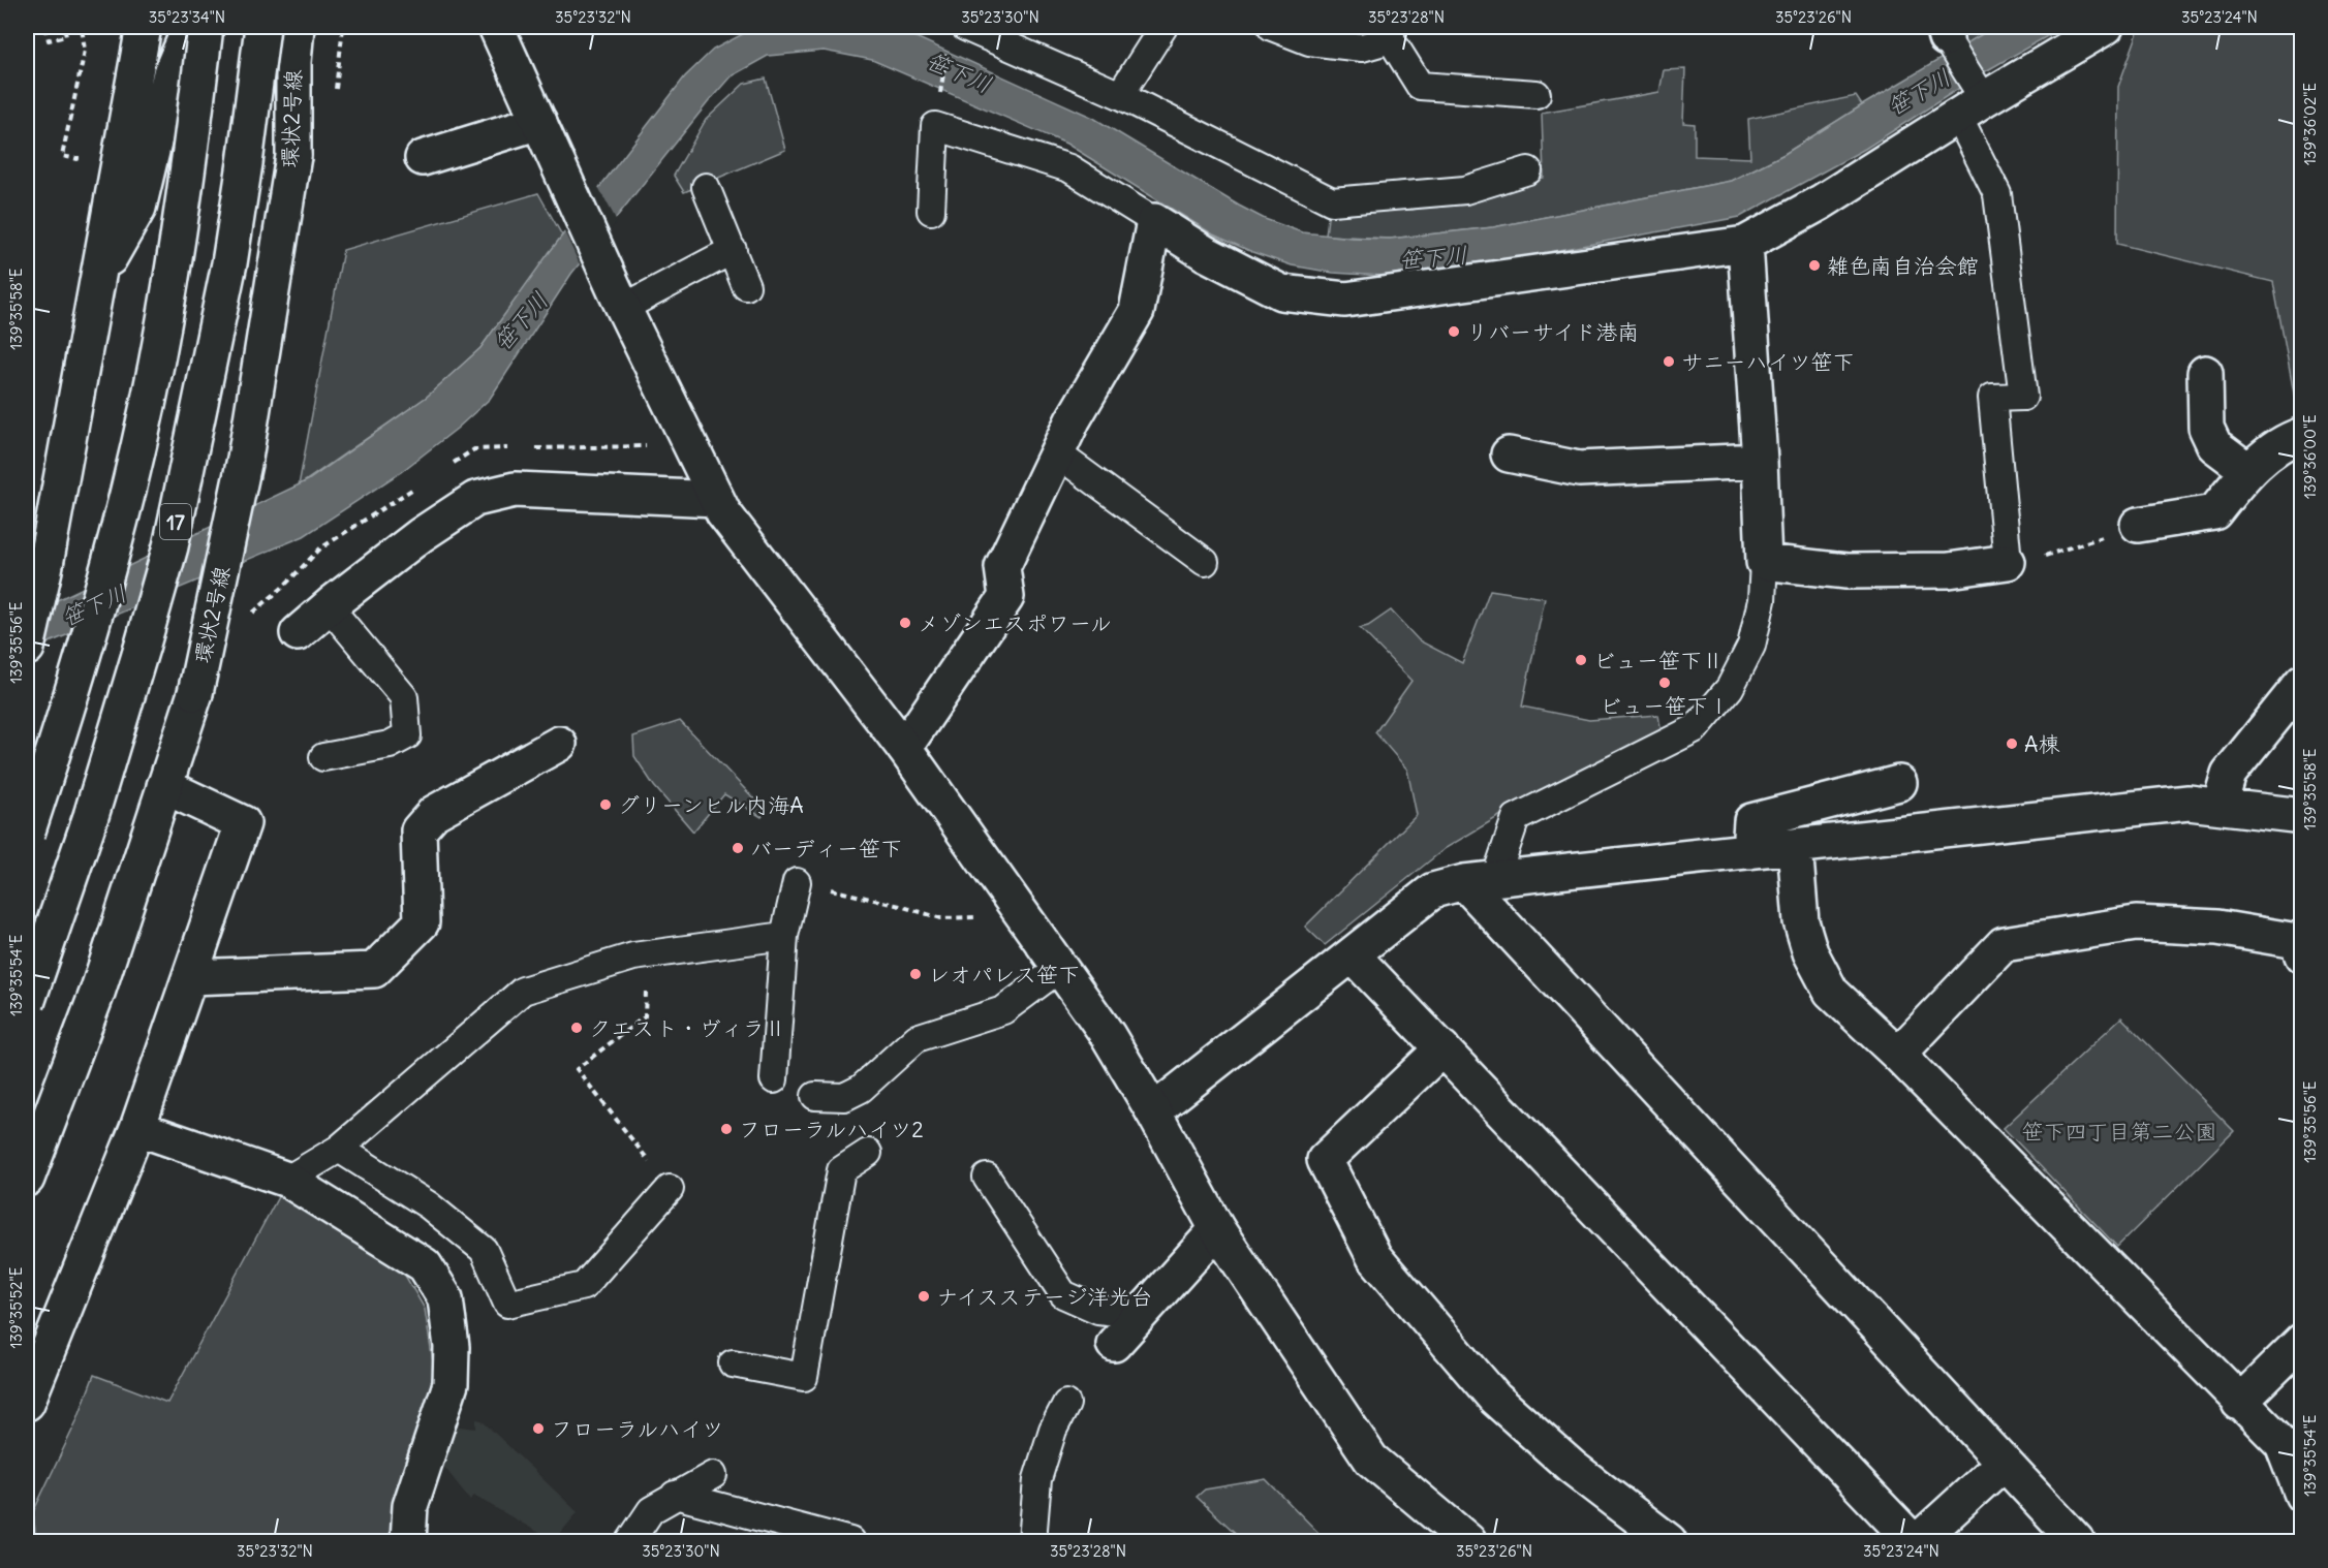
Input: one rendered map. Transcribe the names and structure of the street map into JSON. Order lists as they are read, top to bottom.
{
  "streets": {
    "street": ["環状2号線", "17"]
  },
  "water": ["笹下川"],
  "parks": ["笹下四丁目第二公園"],
  "places": [
    "雑色南自治会館",
    "リバーサイド港南",
    "サニーハイツ笹下",
    "メゾンエスポワール",
    "ビュー笹下Ⅱ",
    "ビュー笹下Ⅰ",
    "A棟",
    "グリーンヒル内海A",
    "バーディー笹下",
    "レオパレス笹下",
    "クエスト・ヴィラⅡ",
    "フローラルハイツ2",
    "ナイスステージ洋光台",
    "フローラルハイツ"
  ],
  "coordinates": [
    "35°23'34\"N",
    "35°23'32\"N",
    "35°23'30\"N",
    "35°23'28\"N",
    "35°23'26\"N",
    "35°23'24\"N",
    "139°36'02\"E",
    "139°35'58\"E",
    "139°36'00\"E",
    "139°35'56\"E",
    "139°35'54\"E",
    "139°35'52\"E"
  ]
}
